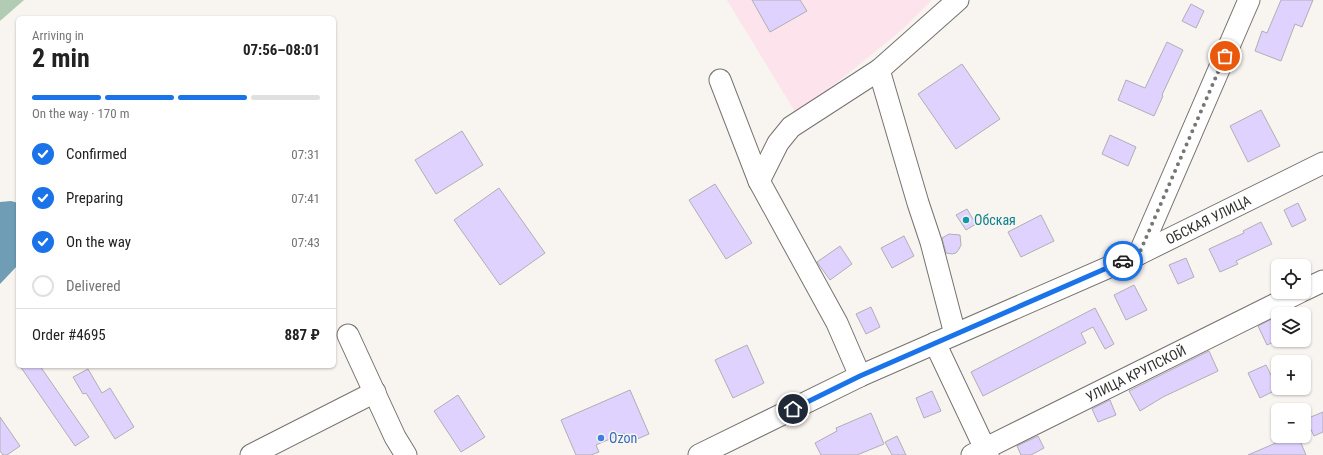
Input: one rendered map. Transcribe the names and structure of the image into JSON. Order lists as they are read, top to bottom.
{
  "streets": {
    "street": ["ОБСКАЯ УЛИЦА", "УЛИЦА КРУПСКОЙ"]
  },
  "places": ["Обская", "Ozon"],
  "page": {
    "heading": ["2 min", "Arriving in", "07:56–08:01"],
    "panel": ["Order #4695", "887 ₽"],
    "bar": "On the way · 170 m",
    "list": [
      ["Confirmed", "07:31"],
      ["Preparing", "07:41"],
      ["On the way", "07:43"],
      "Delivered"
    ],
    "map_buttons": ["+", "−"]
  }
}
